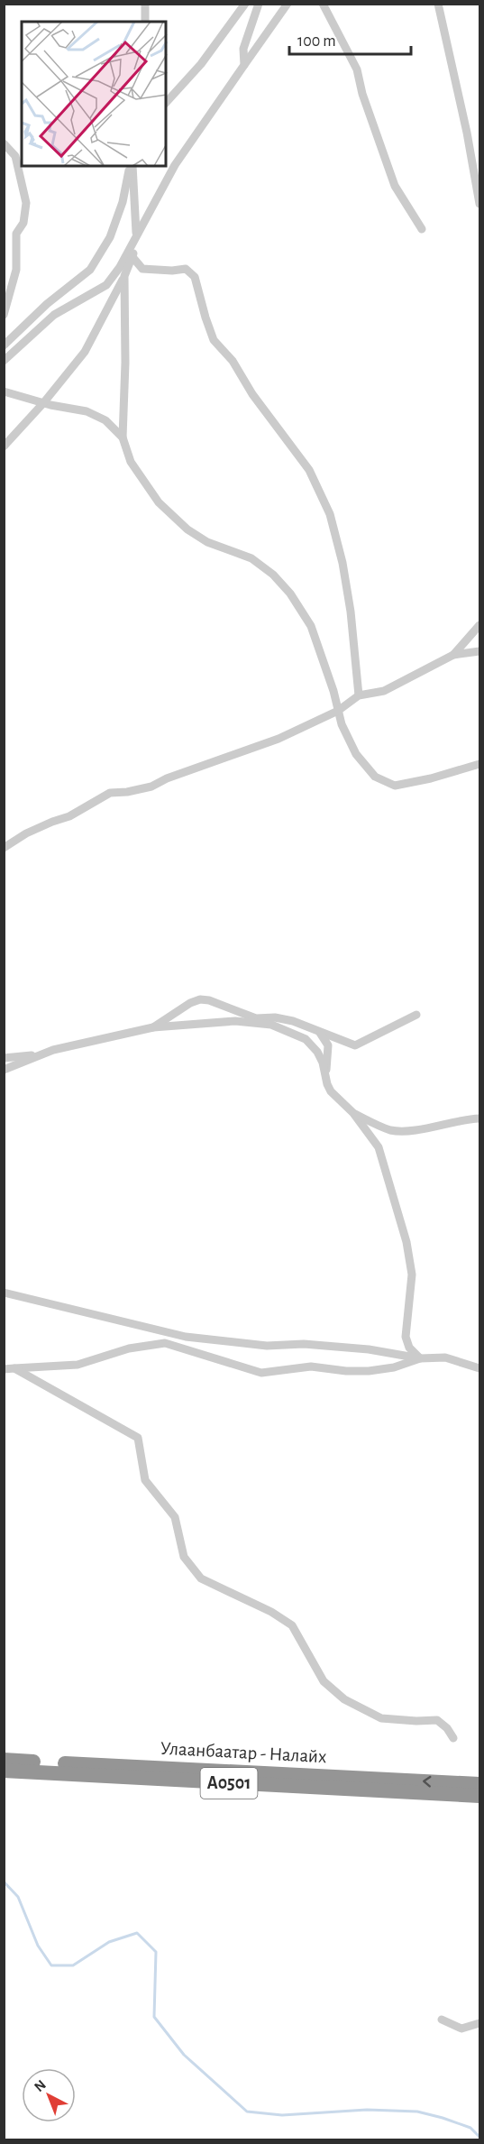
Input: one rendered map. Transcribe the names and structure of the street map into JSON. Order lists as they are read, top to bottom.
{
  "streets": {
    "highway": ["Улаанбаатар - Налайх", "A0501"]
  },
  "scale_bar": "100 m",
  "north": "top left"
}
